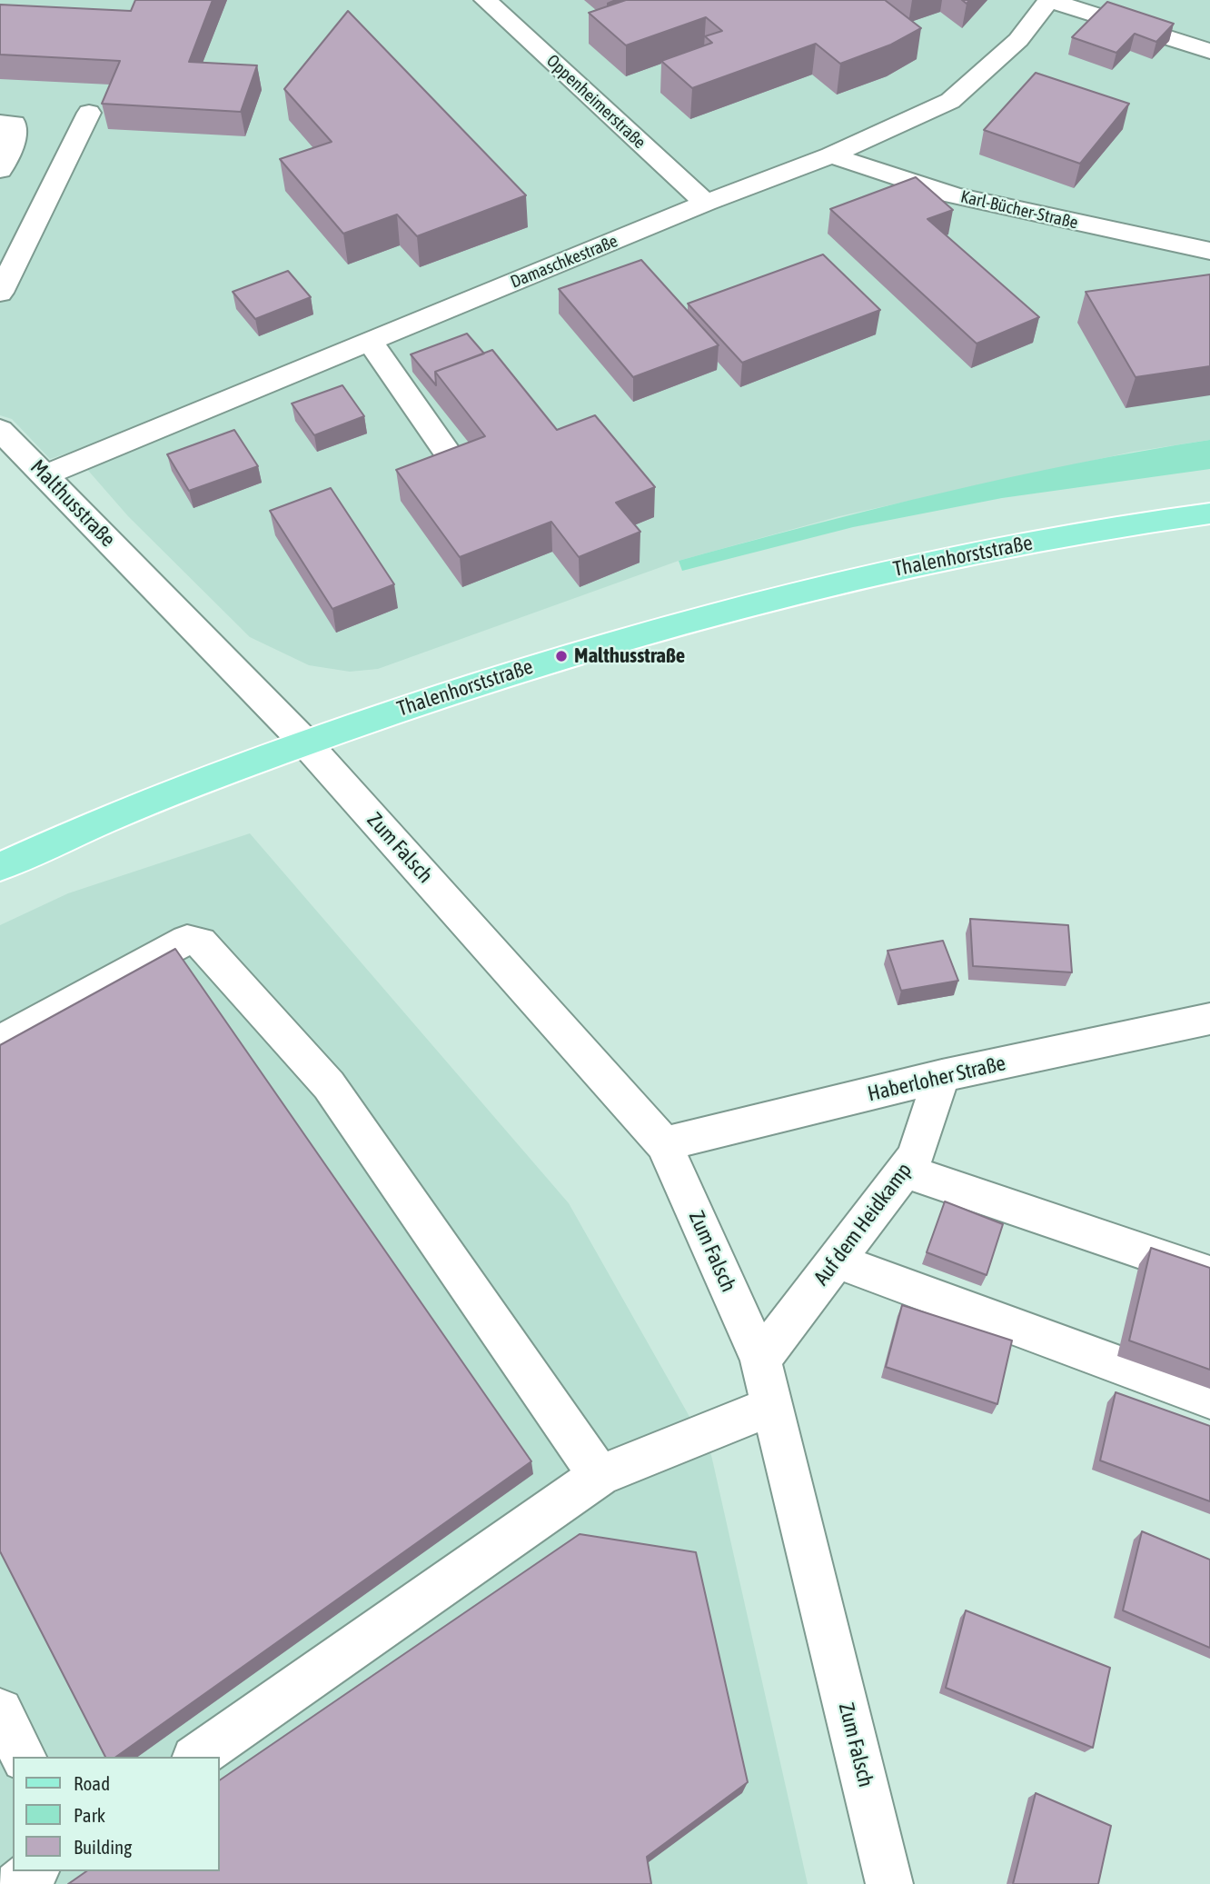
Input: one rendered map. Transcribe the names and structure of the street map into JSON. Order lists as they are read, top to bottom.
{
  "streets": {
    "main road": ["Thalenhorststraße"],
    "street": [
      "Oppenheimerstraße",
      "Karl-Bücher-Straße",
      "Damaschkestraße",
      "Malthusstraße",
      "Zum Falsch",
      "Haberloher Straße",
      "Auf dem Heidkamp"
    ]
  },
  "crossings": [
    ["Oppenheimerstraße", "Damaschkestraße"],
    ["Karl-Bücher-Straße", "Damaschkestraße"],
    ["Damaschkestraße", "Malthusstraße"],
    ["Malthusstraße", "Thalenhorststraße"],
    ["Malthusstraße", "Zum Falsch"],
    ["Thalenhorststraße", "Zum Falsch"],
    ["Zum Falsch", "Haberloher Straße"],
    ["Zum Falsch", "Auf dem Heidkamp"],
    ["Haberloher Straße", "Auf dem Heidkamp"]
  ],
  "places": ["Malthusstraße"],
  "legend": ["Road", "Park", "Building"]
}
